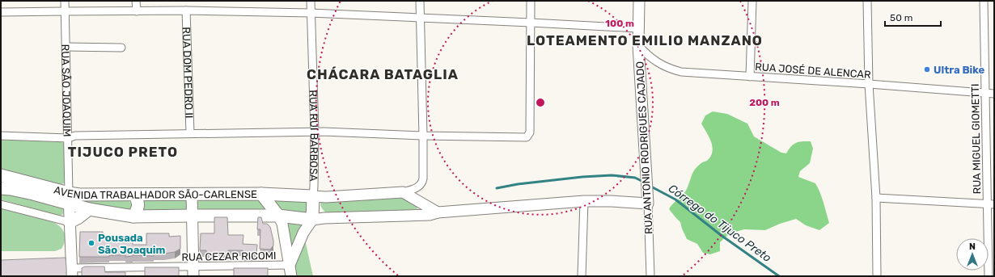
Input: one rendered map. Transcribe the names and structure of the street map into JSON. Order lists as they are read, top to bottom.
{
  "streets": {
    "main road": ["RUA RUI BARBOSA", "AVENIDA TRABALHADOR SÃO-CARLENSE"],
    "street": [
      "RUA JOSÉ DE ALENCAR",
      "RUA DOM PEDRO II",
      "RUA SÃO JOAQUIM",
      "RUA MIGUEL GIOMETTI",
      "RUA ANTONIO RODRIGUES CAJADO",
      "RUA CEZAR RICOMI"
    ]
  },
  "crossings": [
    ["RUA JOSÉ DE ALENCAR", "RUA MIGUEL GIOMETTI"],
    ["RUA JOSÉ DE ALENCAR", "RUA ANTONIO RODRIGUES CAJADO"],
    ["RUA SÃO JOAQUIM", "AVENIDA TRABALHADOR SÃO-CARLENSE"],
    ["RUA SÃO JOAQUIM", "RUA CEZAR RICOMI"],
    ["RUA RUI BARBOSA", "AVENIDA TRABALHADOR SÃO-CARLENSE"]
  ],
  "districts": ["LOTEAMENTO EMILIO MANZANO", "CHÁCARA BATAGLIA", "TIJUCO PRETO"],
  "water": ["Córrego do Tijuco Preto"],
  "places": ["Ultra Bike", "Pousada São Joaquim"],
  "scale_bar": "50 m",
  "north": "top",
  "rings": ["100 m", "200 m"]
}
